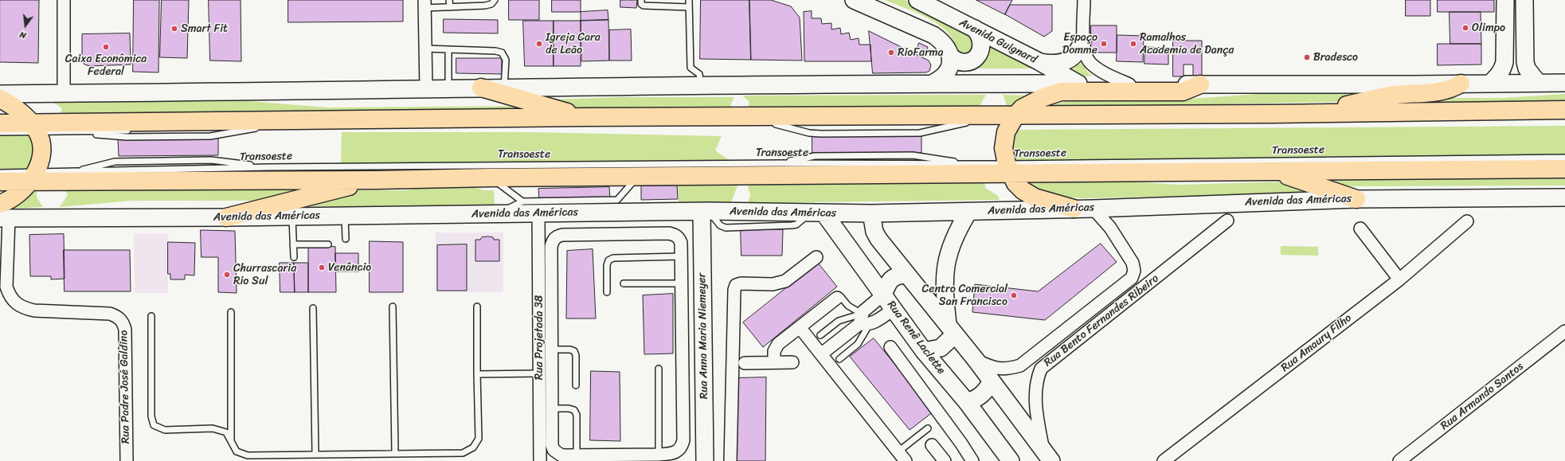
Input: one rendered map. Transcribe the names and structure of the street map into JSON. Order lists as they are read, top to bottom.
{
  "streets": {
    "main road": [
      "Avenida Guignard",
      "Avenida das Américas",
      "Rua Anna Maria Niemeyer",
      "Rua Renê Laclette"
    ],
    "street": [
      "Rua Bento Fernandes Ribeiro",
      "Rua Projetada 38",
      "Rua Amaury Filho",
      "Rua Padre José Galdino",
      "Rua Armando Santos"
    ],
    "lane": ["Transoeste"]
  },
  "crossings": [
    ["Avenida das Américas", "Rua Bento Fernandes Ribeiro"],
    ["Avenida das Américas", "Rua Anna Maria Niemeyer"],
    ["Avenida das Américas", "Rua Projetada 38"],
    ["Avenida das Américas", "Rua Renê Laclette"],
    ["Avenida das Américas", "Rua Padre José Galdino"]
  ],
  "places": [
    "Olimpo",
    "Smart Fit",
    "Igreja Cara de Leão",
    "Espaço Domme",
    "Ramalhos Academia de Dança",
    "Caixa Econômica Federal",
    "RioFarma",
    "Bradesco",
    "Venâncio",
    "Churrascaria Rio Sul",
    "Centro Comercial San Francisco"
  ],
  "north": "bottom"
}
